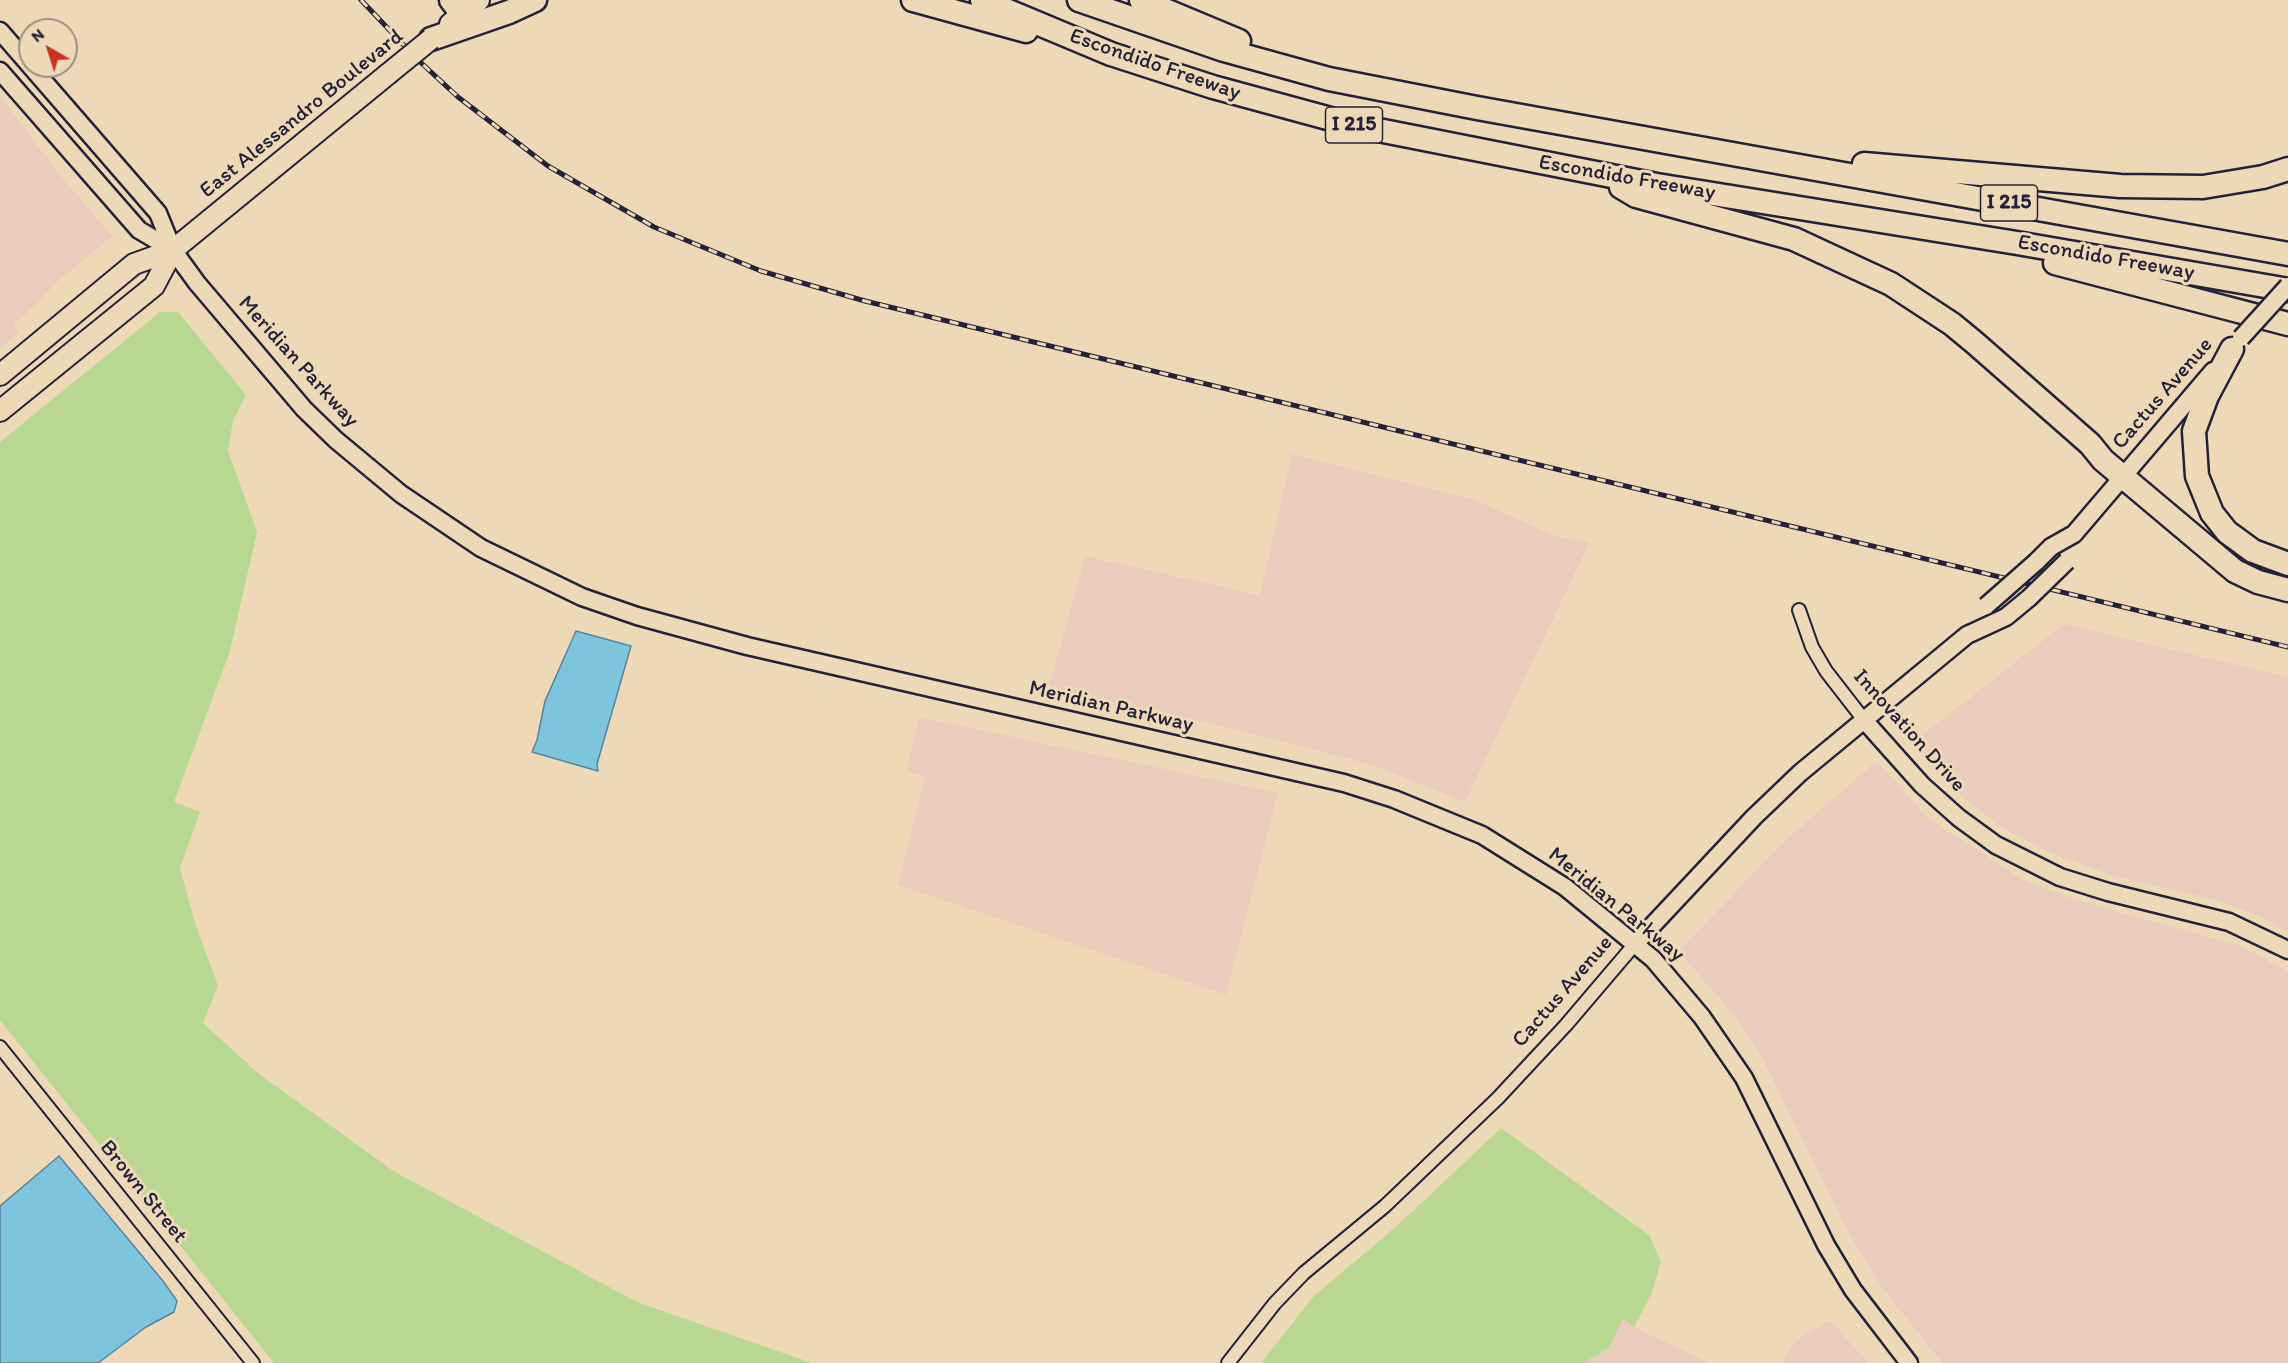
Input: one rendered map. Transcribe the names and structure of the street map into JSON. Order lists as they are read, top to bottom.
{
  "streets": {
    "highway": ["Escondido Freeway", "I 215"],
    "main road": [
      "East Alessandro Boulevard",
      "Meridian Parkway",
      "Cactus Avenue",
      "Innovation Drive"
    ],
    "street": ["Brown Street"]
  },
  "crossings": [
    ["Escondido Freeway", "Cactus Avenue"],
    ["East Alessandro Boulevard", "Meridian Parkway"],
    ["Meridian Parkway", "Cactus Avenue"],
    ["Cactus Avenue", "Innovation Drive"]
  ],
  "north": "top left"
}
